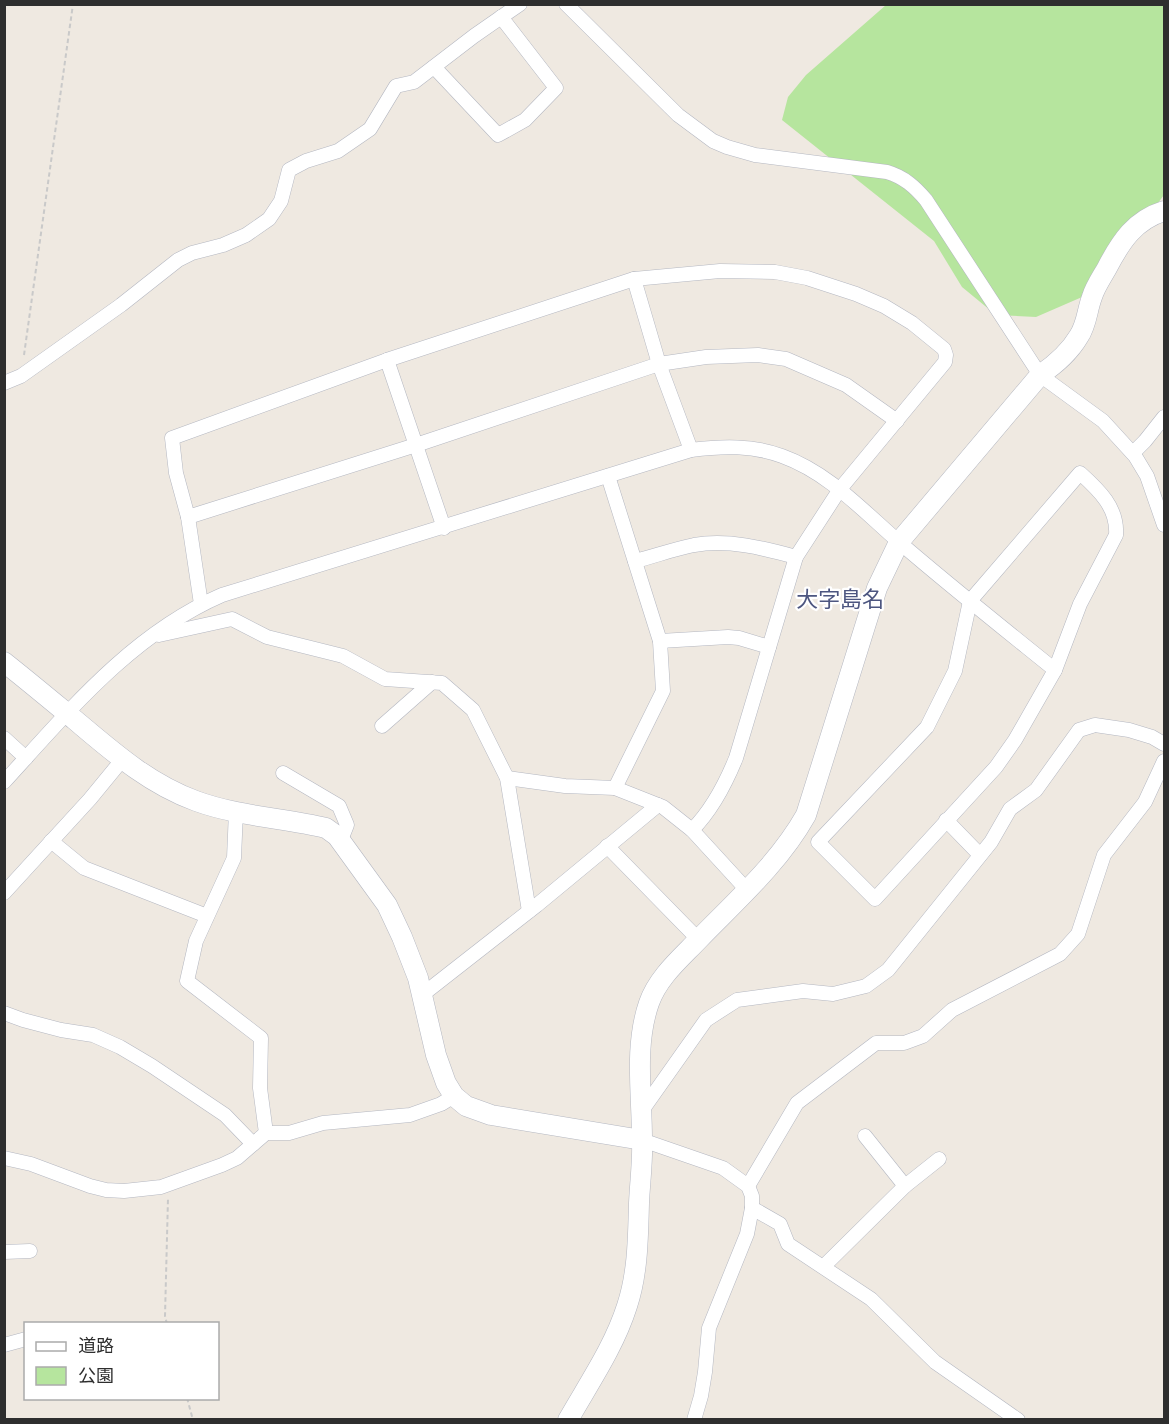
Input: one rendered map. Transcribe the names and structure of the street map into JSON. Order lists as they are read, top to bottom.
{
  "districts": ["大字島名"],
  "legend": ["道路", "公園"]
}
